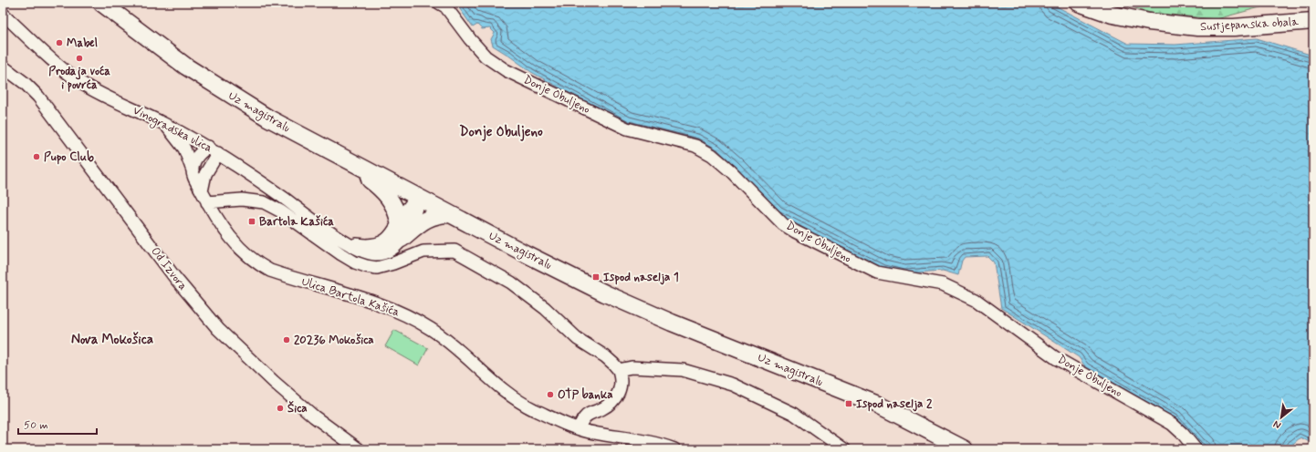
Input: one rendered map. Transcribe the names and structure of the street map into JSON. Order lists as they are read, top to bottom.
{
  "streets": {
    "main road": ["Sustjepanska obala", "Uz magistralu"],
    "street": [
      "Donje Obuljeno",
      "Vinogradska ulica",
      "Od Izvora",
      "Ulica Bartola Kašića"
    ]
  },
  "crossings": [
    ["Uz magistralu", "Vinogradska ulica"],
    ["Vinogradska ulica", "Ulica Bartola Kašića"]
  ],
  "districts": ["Donje Obuljeno", "Nova Mokošica"],
  "places": {
    "other": [
      "Mabel",
      "Prodaja voća i povrća",
      "Pupo Club",
      "20236 Mokošica",
      "OTP banka",
      "Šica"
    ],
    "transit": ["Bartola Kašića", "Ispod naselja 1", "Ispod naselja 2"]
  },
  "scale_bar": "50 m",
  "north": "bottom left"
}
